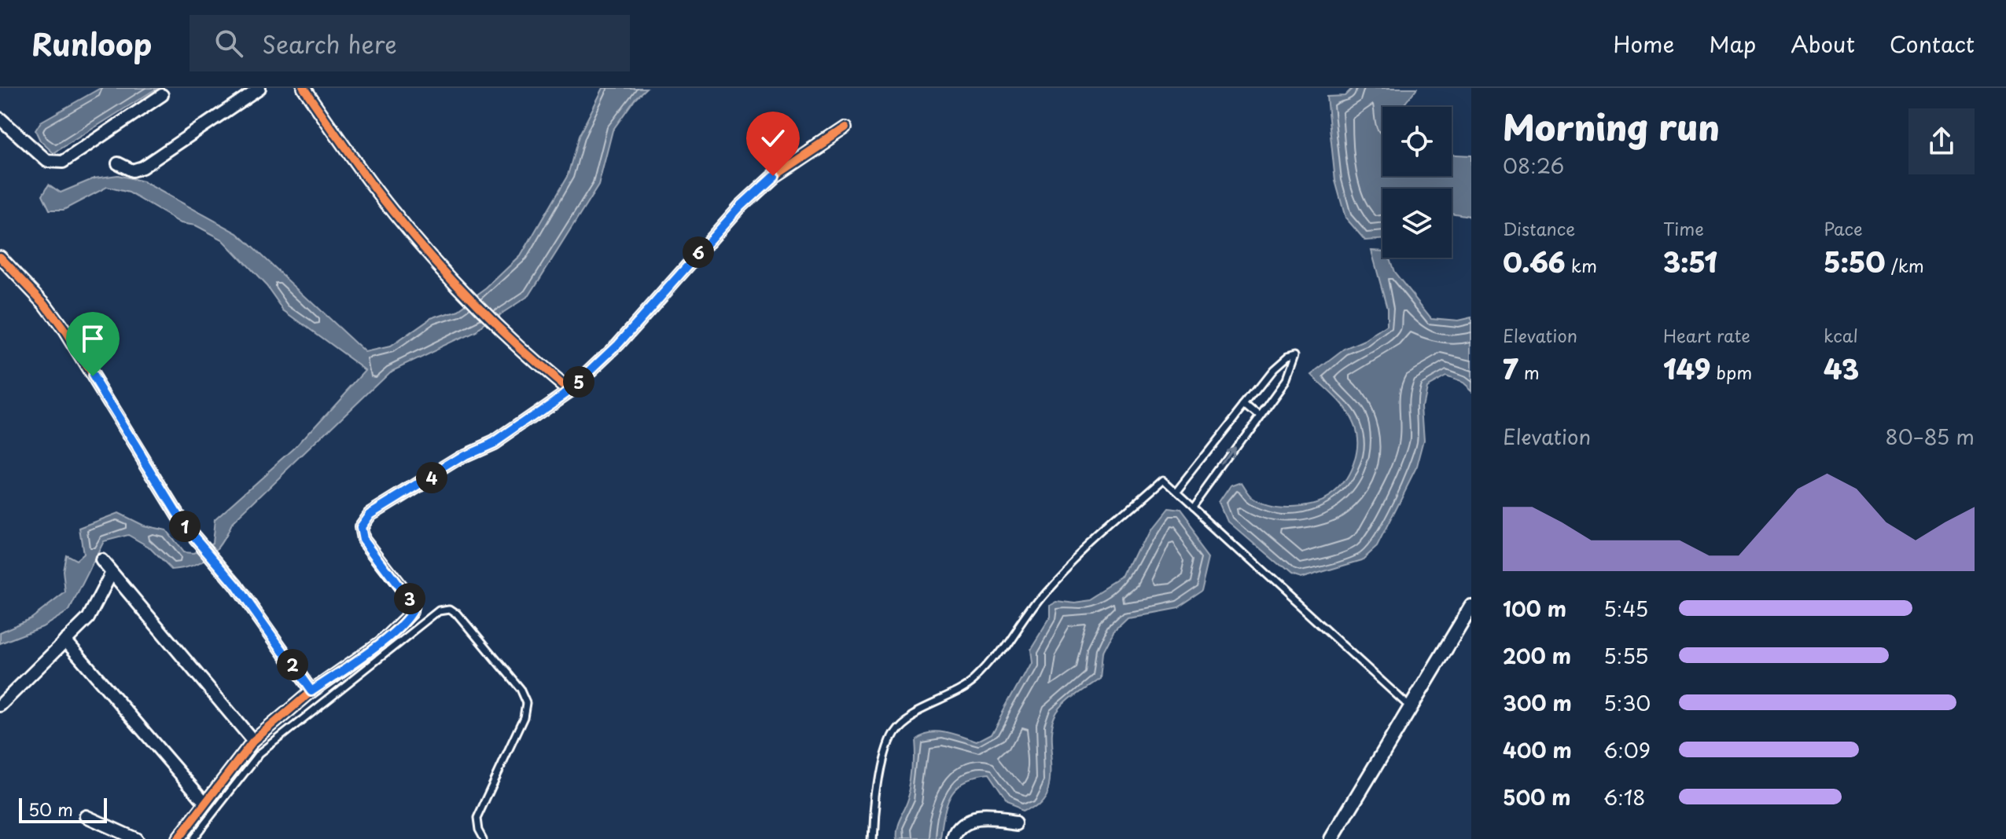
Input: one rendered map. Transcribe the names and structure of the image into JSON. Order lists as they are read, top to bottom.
{
  "scale_bar": "50 m",
  "page": {
    "header": "Runloop",
    "search": "Search here",
    "nav": [
      "Home",
      "Map",
      "About",
      "Contact"
    ],
    "heading": ["Morning run", "08:26"],
    "stats": [
      ["Distance", "0.66 km"],
      ["Time", "3:51"],
      ["Pace", "5:50 /km"],
      ["Elevation", "7 m"],
      ["Heart rate", "149 bpm"],
      ["kcal", "43"]
    ],
    "pins": [
      "6",
      "5",
      "4",
      "1",
      "3",
      "2"
    ],
    "chart": ["Elevation", "80–85 m"],
    "list": [
      {
        "name": "100 m",
        "note": "5:45"
      },
      {
        "name": "200 m",
        "note": "5:55"
      },
      {
        "name": "300 m",
        "note": "5:30"
      },
      {
        "name": "400 m",
        "note": "6:09"
      },
      {
        "name": "500 m",
        "note": "6:18"
      }
    ],
    "scale": "50 m"
  }
}
